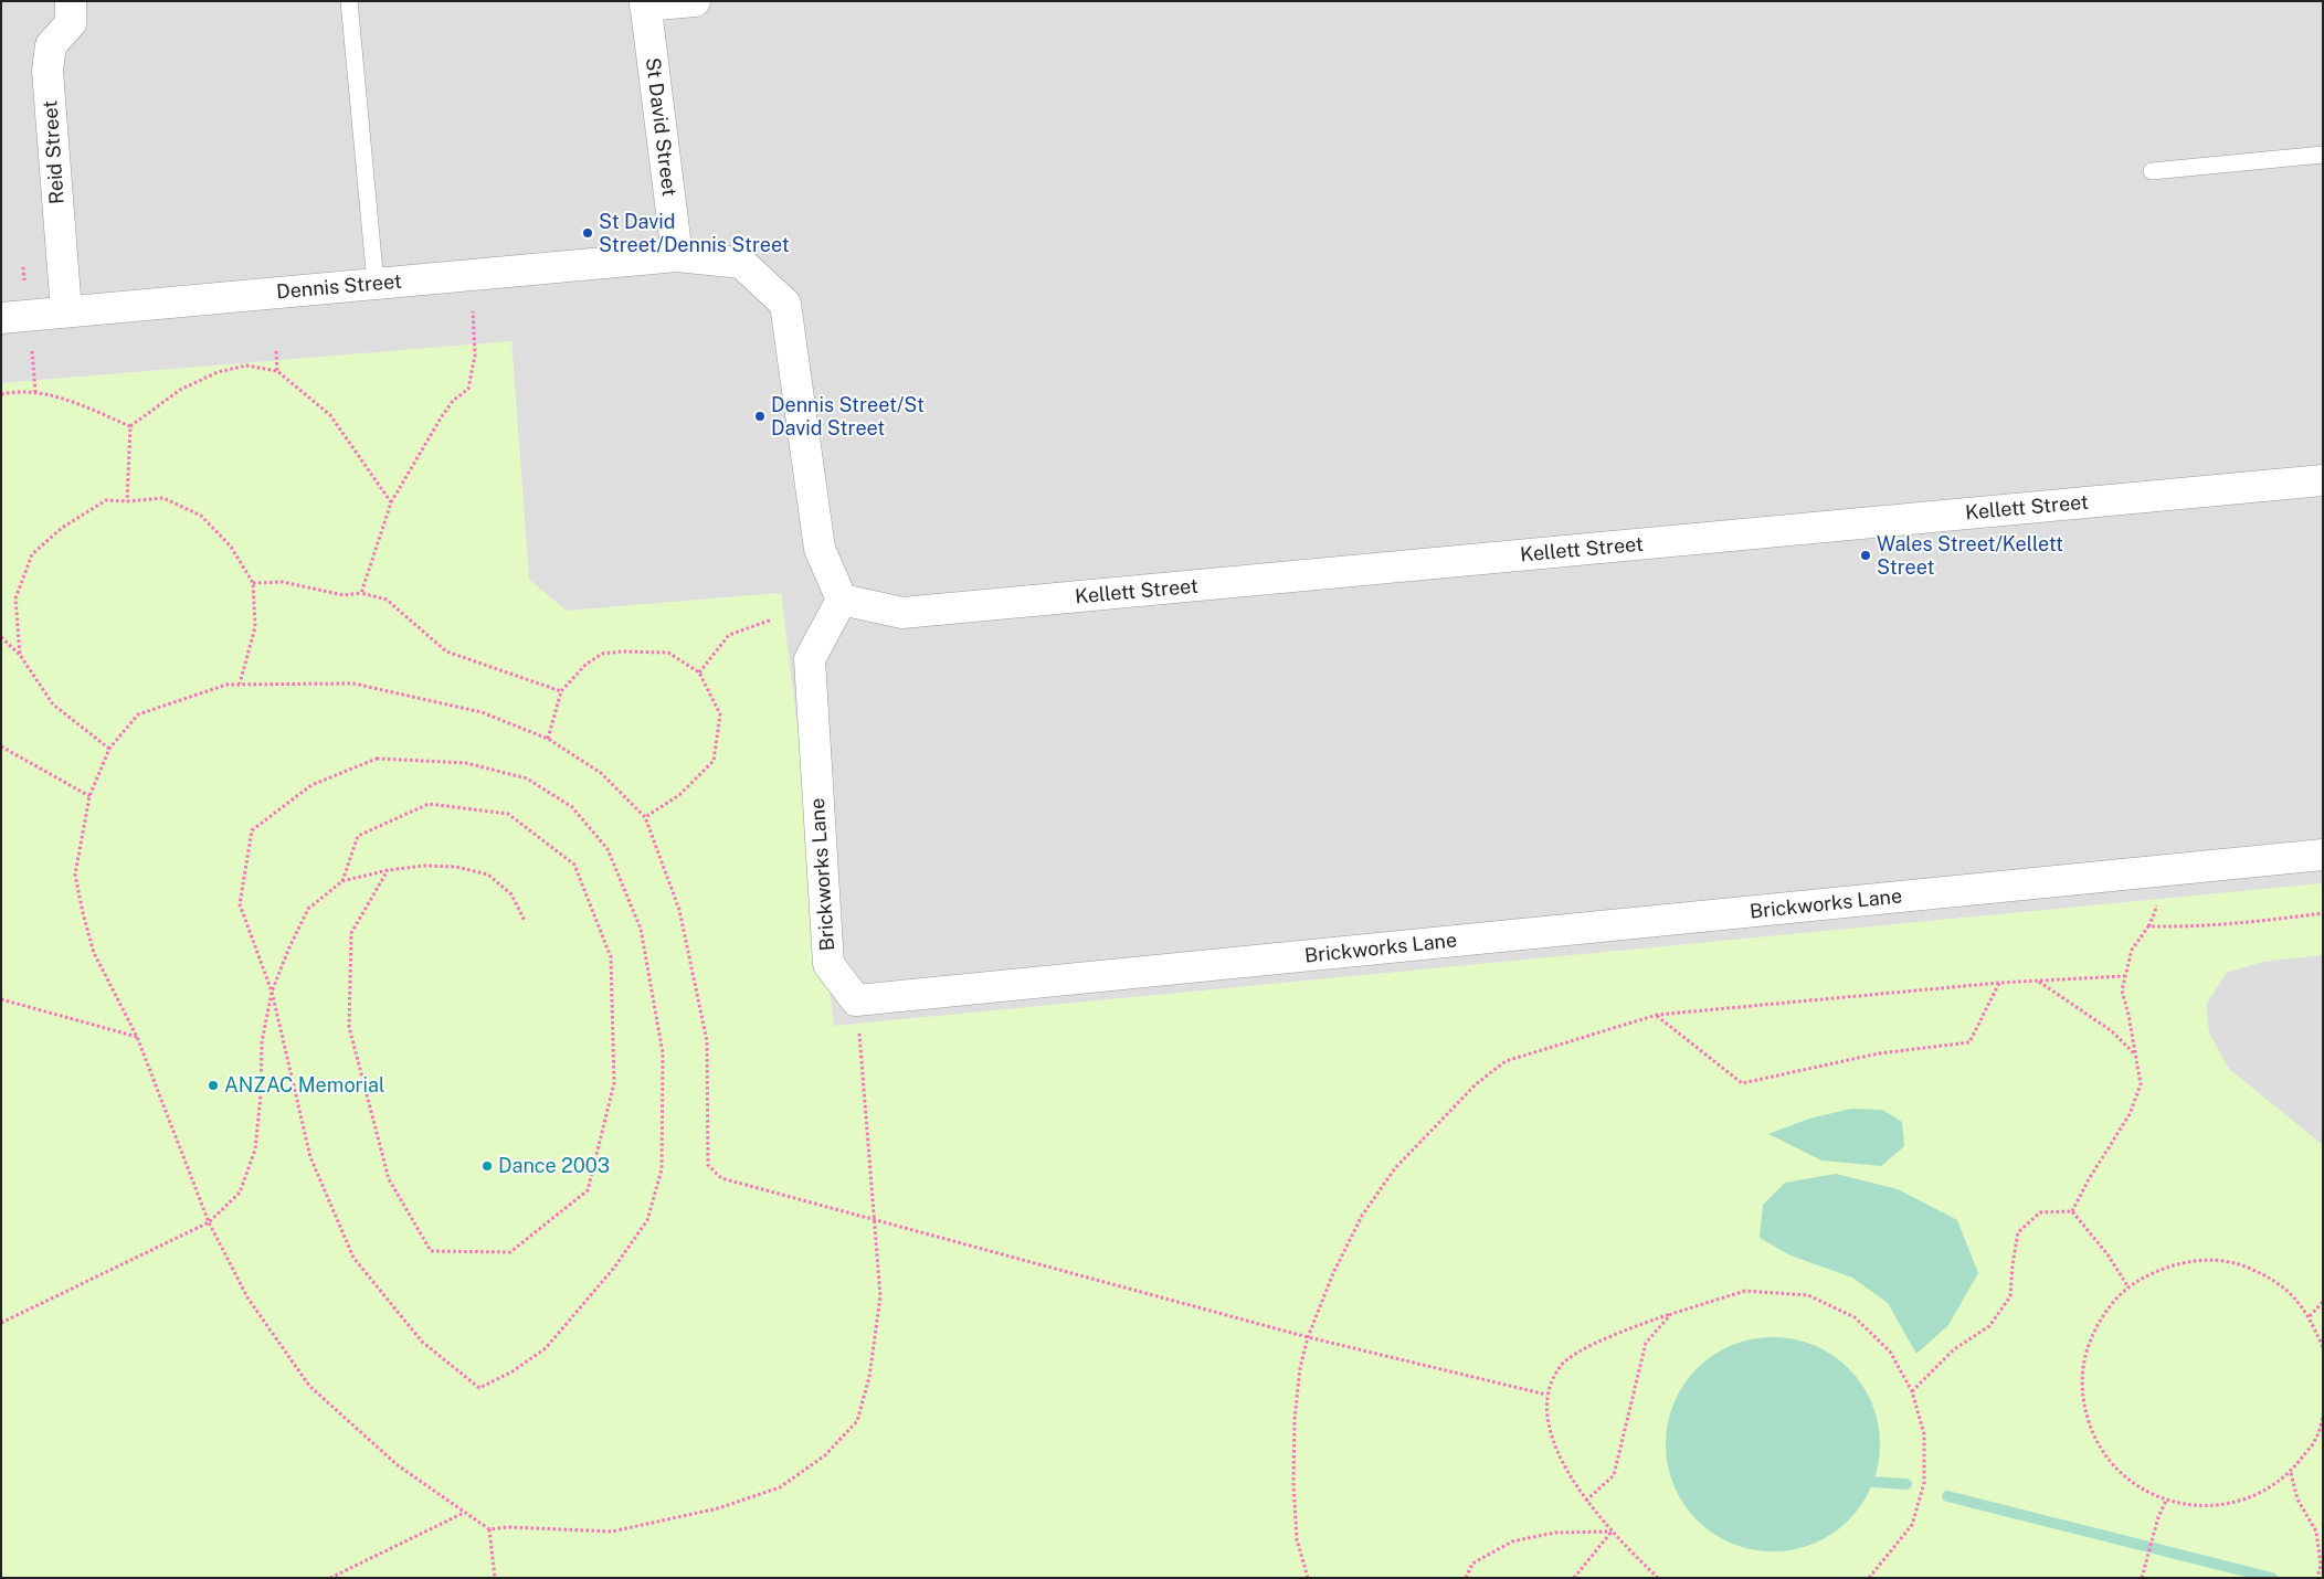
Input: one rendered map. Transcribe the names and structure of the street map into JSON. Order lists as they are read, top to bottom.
{
  "streets": {
    "street": [
      "St David Street",
      "Reid Street",
      "Dennis Street",
      "Kellett Street",
      "Brickworks Lane"
    ]
  },
  "crossings": [
    ["St David Street", "Dennis Street"],
    ["Reid Street", "Dennis Street"],
    ["Kellett Street", "Brickworks Lane"]
  ],
  "places": [
    "St David Street/Dennis Street",
    "Dennis Street/St David Street",
    "Wales Street/Kellett Street",
    "ANZAC Memorial",
    "Dance 2003"
  ]
}
